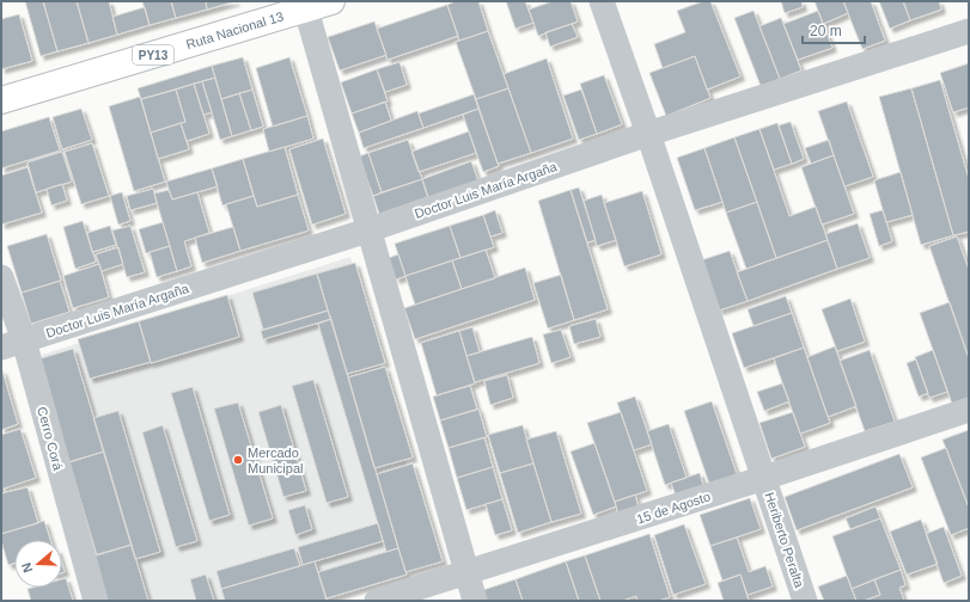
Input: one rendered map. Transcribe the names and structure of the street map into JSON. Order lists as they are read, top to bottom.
{
  "streets": {
    "highway": ["Ruta Nacional 13", "PY13"],
    "street": [
      "Doctor Luis María Argaña",
      "Cerro Corá",
      "15 de Agosto",
      "Heriberto Peralta"
    ]
  },
  "crossings": [
    ["Doctor Luis María Argaña", "Cerro Corá"],
    ["Doctor Luis María Argaña", "Heriberto Peralta"],
    ["15 de Agosto", "Heriberto Peralta"]
  ],
  "places": ["Mercado Municipal"],
  "scale_bar": "20 m",
  "north": "left"
}
